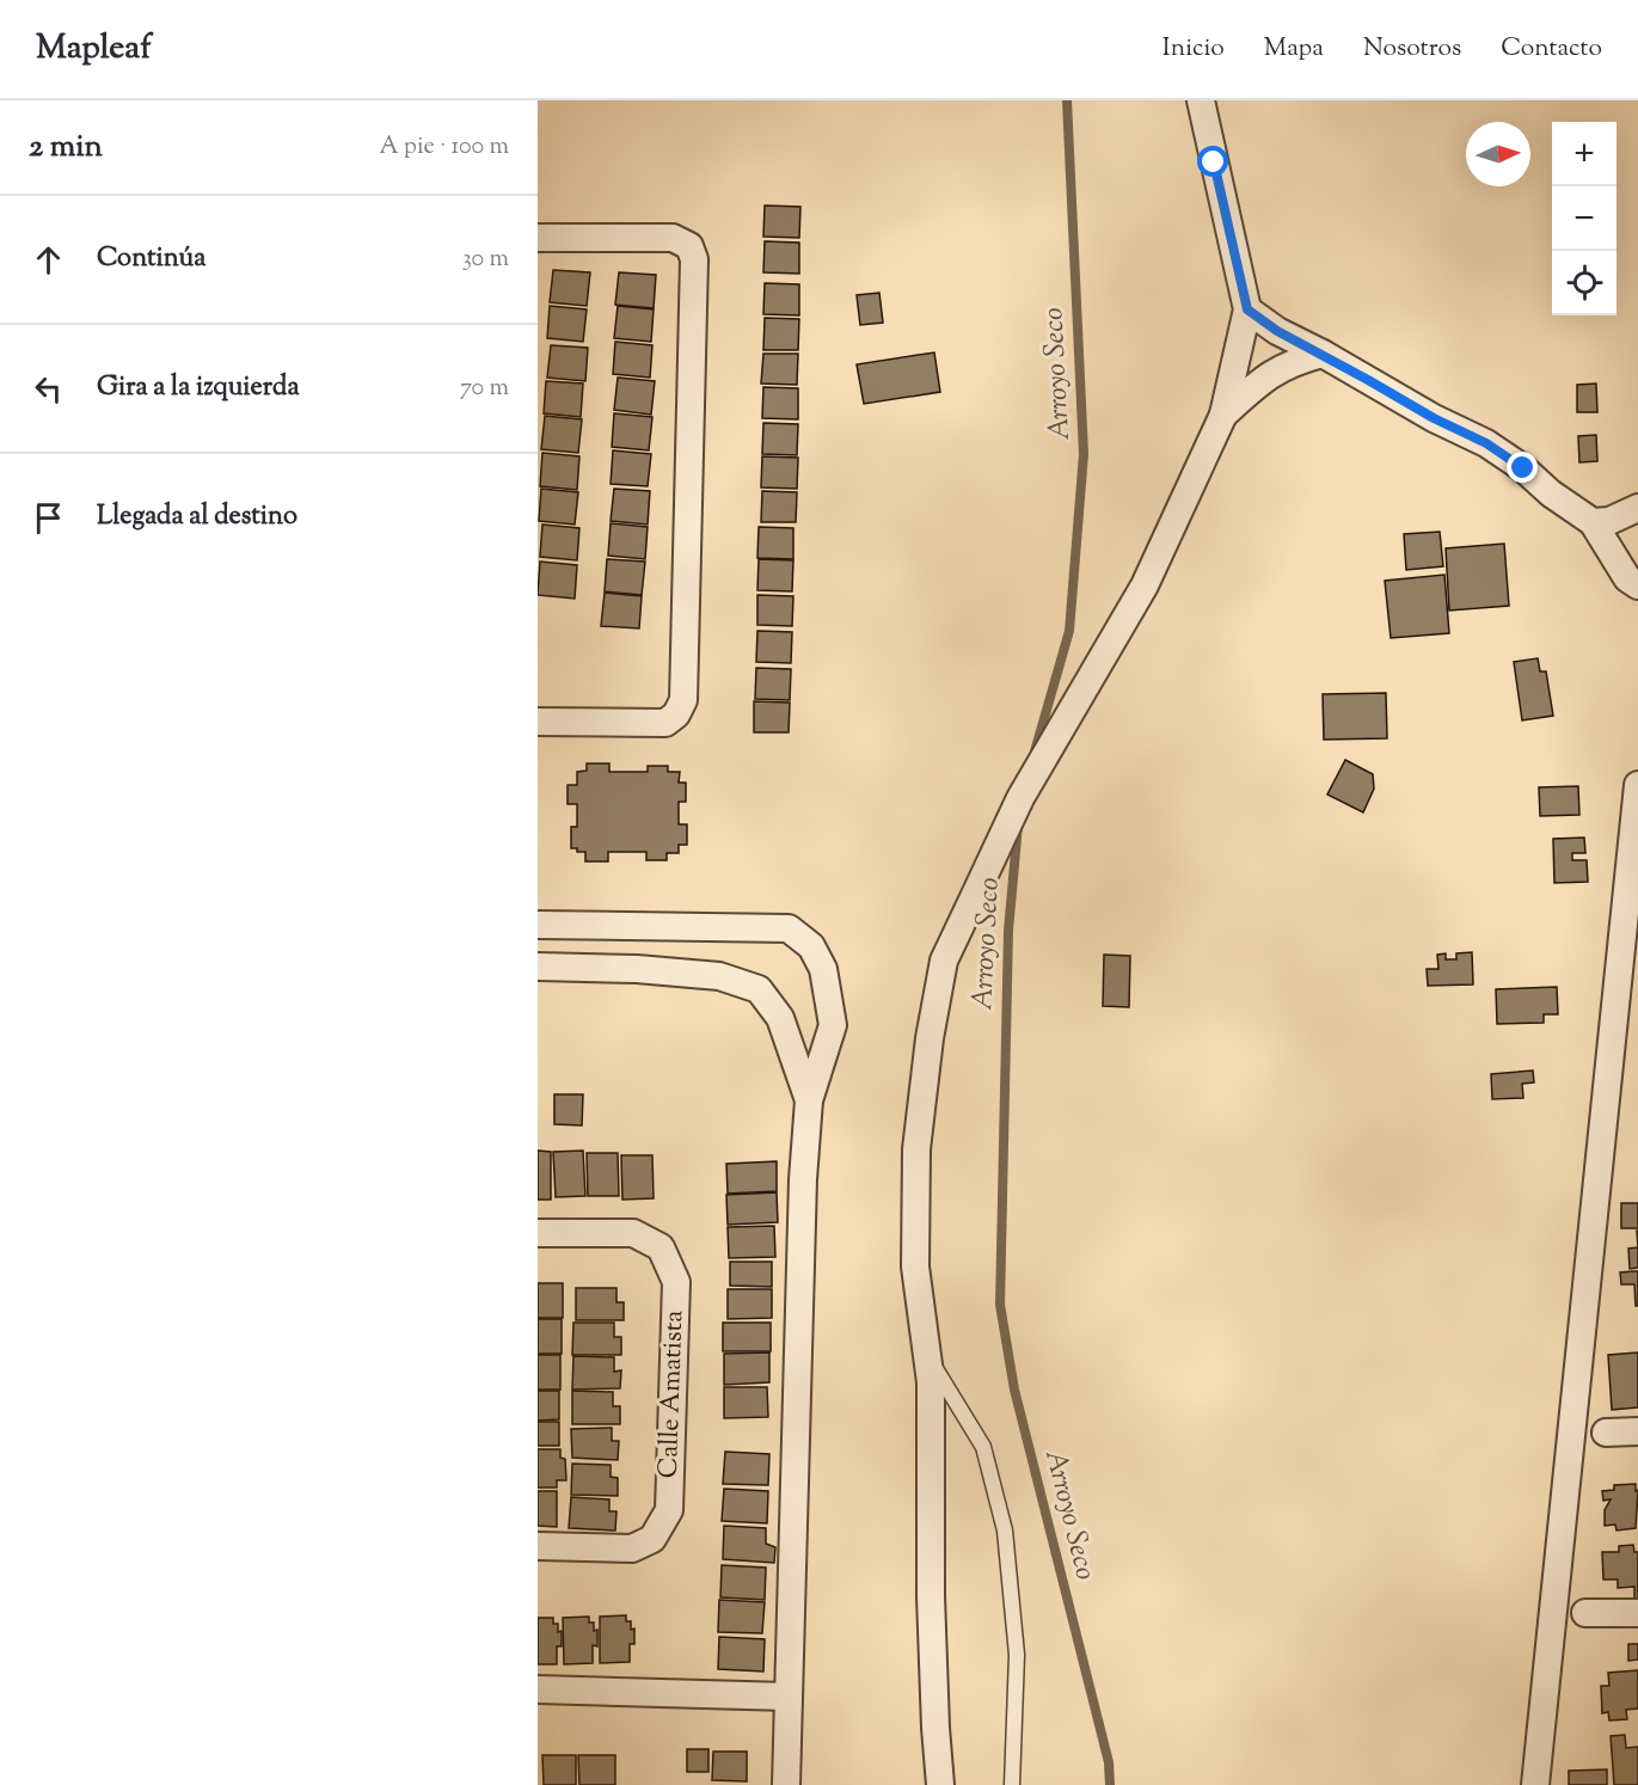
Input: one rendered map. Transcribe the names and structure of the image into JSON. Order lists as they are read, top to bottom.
{
  "streets": {
    "street": ["Calle Amatista"]
  },
  "water": ["Arroyo Seco"],
  "north": "right",
  "page": {
    "header": "Mapleaf",
    "nav": [
      "Inicio",
      "Mapa",
      "Nosotros",
      "Contacto"
    ],
    "heading": ["2 min", "A pie · 100 m"],
    "map_buttons": ["+", "−"],
    "list": [
      ["Continúa", "30 m"],
      ["Gira a la izquierda", "70 m"],
      "Llegada al destino"
    ]
  }
}
